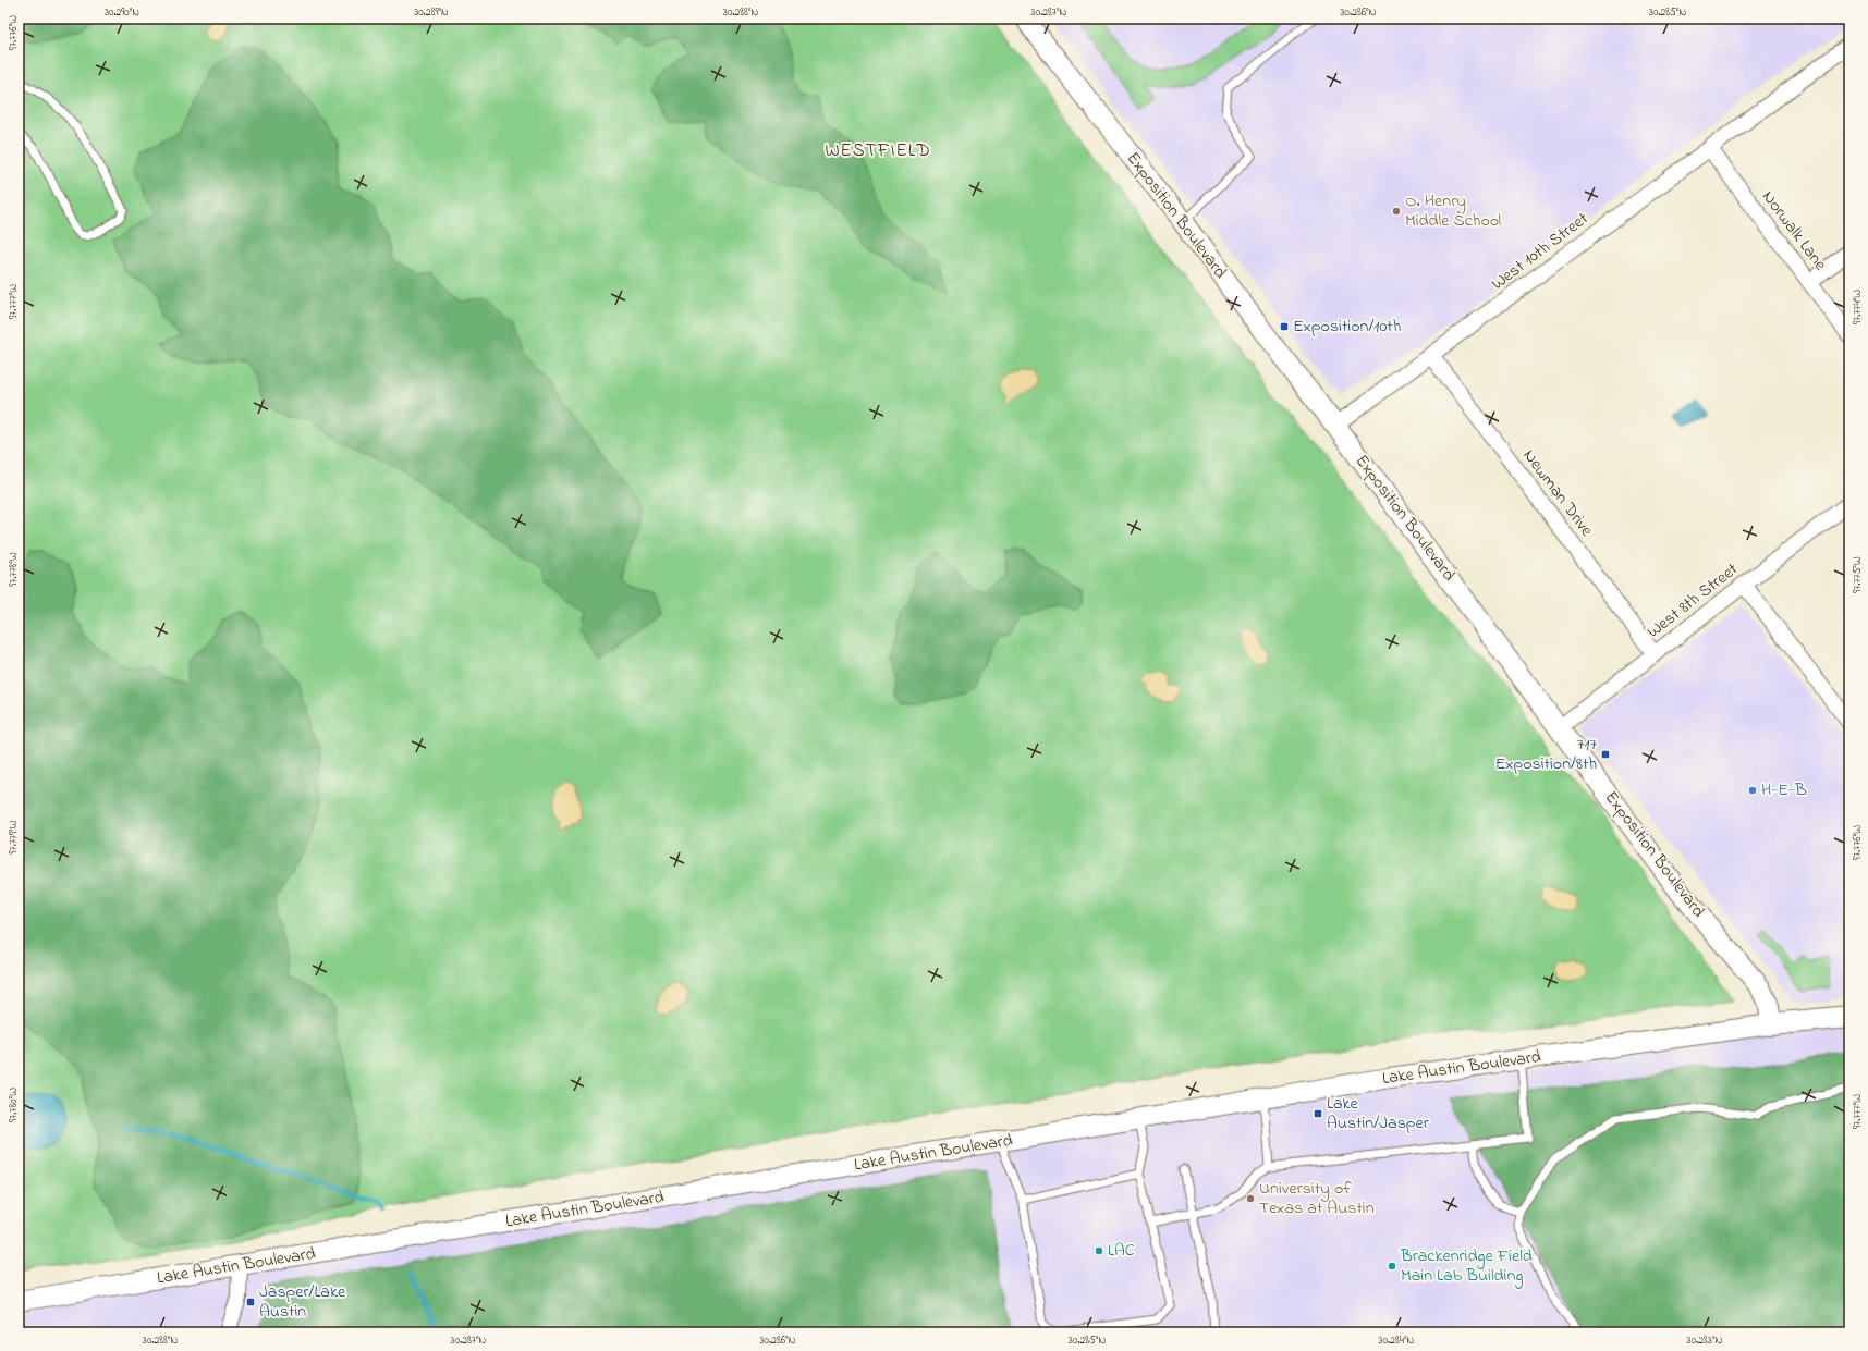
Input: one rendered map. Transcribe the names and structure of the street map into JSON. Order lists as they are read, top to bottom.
{
  "streets": {
    "main road": ["Lake Austin Boulevard"],
    "street": [
      "Exposition Boulevard",
      "Norwalk Lane",
      "West 10th Street",
      "Newman Drive",
      "West 8th Street"
    ]
  },
  "crossings": [
    ["Exposition Boulevard", "West 10th Street"],
    ["Exposition Boulevard", "West 8th Street"],
    ["Exposition Boulevard", "Lake Austin Boulevard"],
    ["Norwalk Lane", "West 10th Street"],
    ["West 10th Street", "Newman Drive"],
    ["Newman Drive", "West 8th Street"]
  ],
  "districts": ["WESTFIELD"],
  "places": {
    "other": [
      "O. Henry Middle School",
      "H-E-B",
      "University of Texas at Austin",
      "LAC",
      "Brackenridge Field Main Lab Building"
    ],
    "transit": [
      "Exposition/10th",
      "717 Exposition/8th",
      "Lake Austin/Jasper",
      "Jasper/Lake Austin"
    ]
  },
  "coordinates": [
    "30.290°N",
    "30.289°N",
    "30.288°N",
    "30.287°N",
    "30.286°N",
    "30.285°N",
    "97.776°W",
    "97.777°W",
    "97.774°W",
    "97.778°W",
    "97.775°W",
    "97.779°W",
    "97.780°W",
    "30.284°N",
    "30.283°N"
  ]
}
